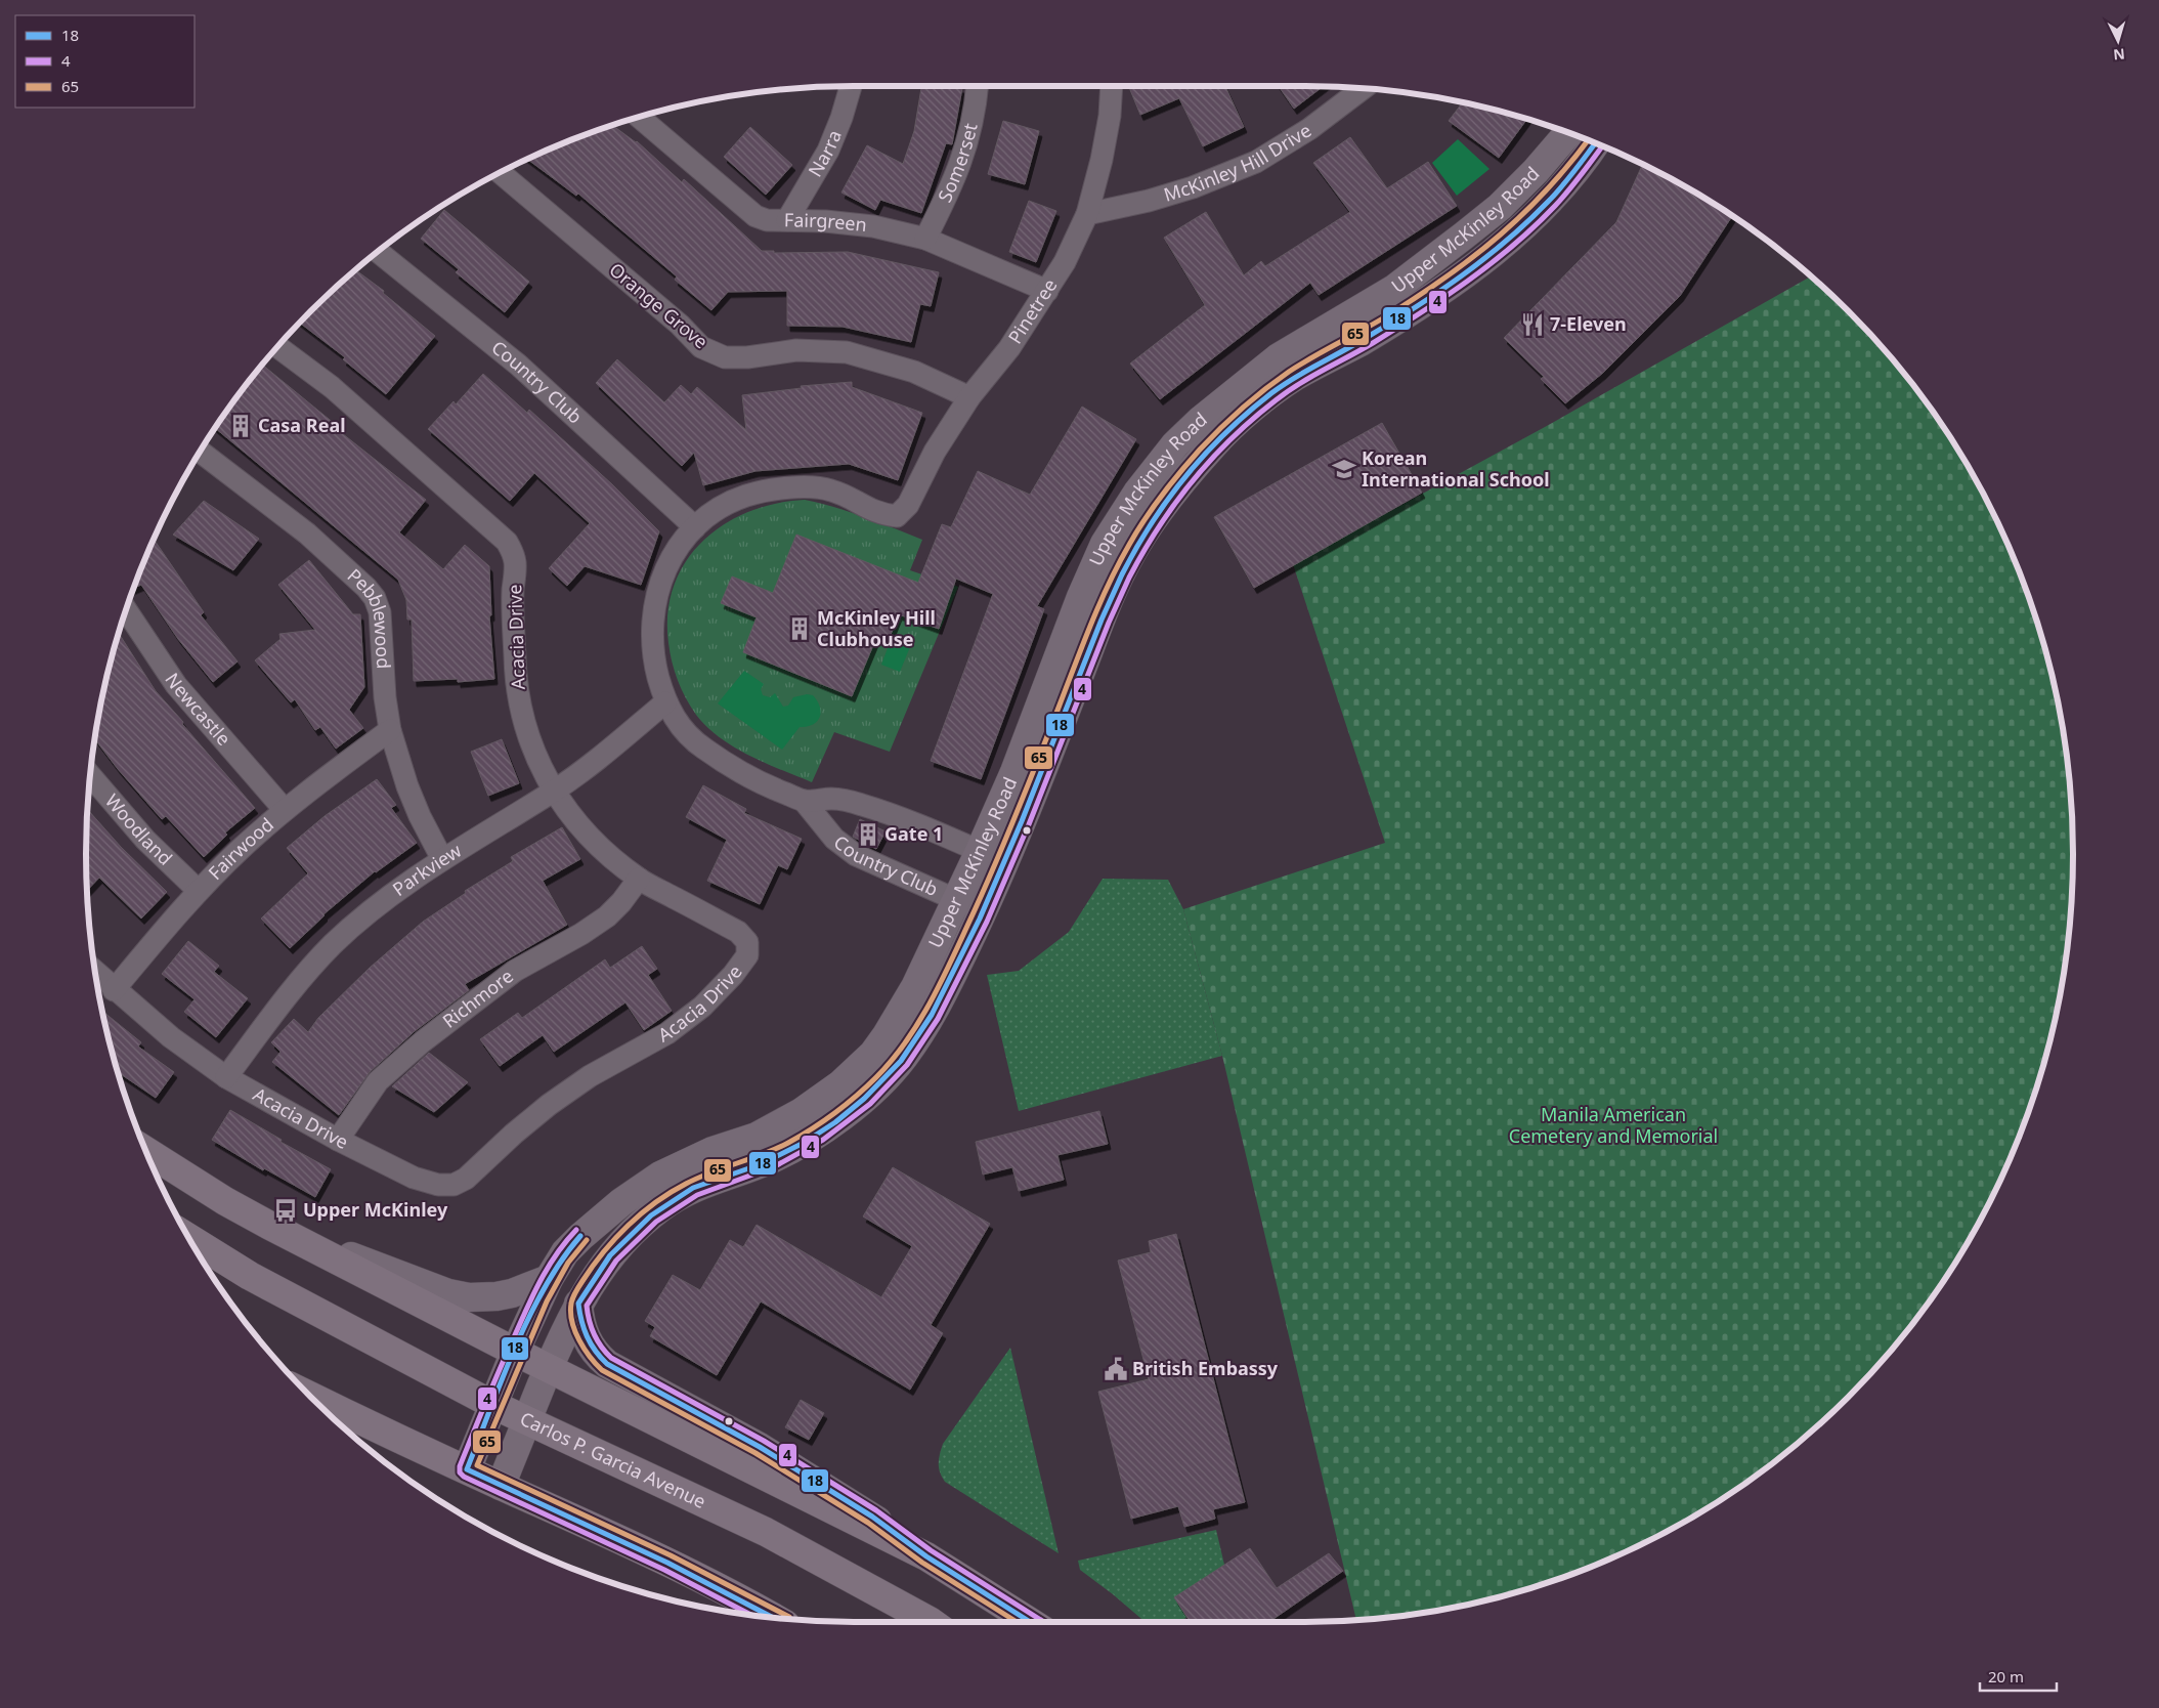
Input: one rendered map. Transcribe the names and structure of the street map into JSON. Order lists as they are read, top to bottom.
{
  "streets": {
    "main road": ["Upper McKinley Road", "Carlos P. Garcia Avenue"],
    "street": [
      "Narra",
      "McKinley Hill Drive",
      "Somerset",
      "Fairgreen",
      "Orange Grove",
      "Pinetree",
      "Country Club",
      "Pebblewood",
      "Acacia Drive",
      "Newcastle",
      "Woodland",
      "Fairwood",
      "Parkview",
      "Richmore"
    ]
  },
  "crossings": [
    ["Narra", "Fairgreen"],
    ["McKinley Hill Drive", "Pinetree"],
    ["Somerset", "Fairgreen"],
    ["Fairgreen", "Pinetree"],
    ["Upper McKinley Road", "Country Club"],
    ["Upper McKinley Road", "Carlos P. Garcia Avenue"],
    ["Orange Grove", "Pinetree"],
    ["Pinetree", "Country Club"],
    ["Country Club", "Parkview"],
    ["Pebblewood", "Fairwood"],
    ["Pebblewood", "Parkview"],
    ["Acacia Drive", "Fairwood"],
    ["Acacia Drive", "Parkview"],
    ["Acacia Drive", "Richmore"],
    ["Newcastle", "Fairwood"],
    ["Woodland", "Fairwood"]
  ],
  "parks": ["Manila American Cemetery and Memorial"],
  "places": {
    "restaurant": ["7-Eleven"],
    "building": ["Casa Real", "McKinley Hill Clubhouse", "Gate 1"],
    "school or university": ["Korean International School"],
    "bus stop": ["Upper McKinley"],
    "public building": ["British Embassy"]
  },
  "lines": ["transit line 65", "transit line 18", "transit line 4"],
  "legend": ["18", "4", "65"],
  "scale_bar": "20 m",
  "north": "bottom"
}
